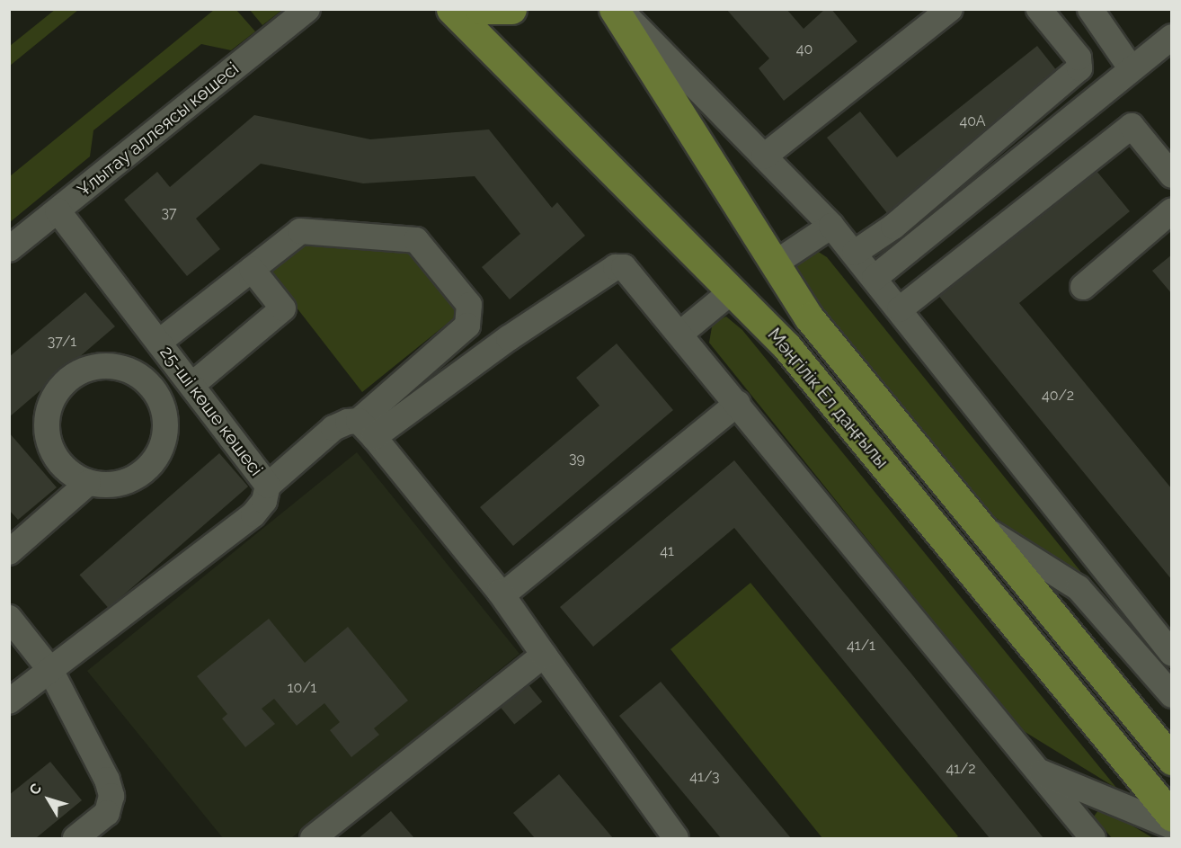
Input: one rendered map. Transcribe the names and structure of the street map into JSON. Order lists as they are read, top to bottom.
{
  "streets": {
    "main road": ["Мәңгілік Ел даңғылы"],
    "street": ["Ұлытау аллеясы көшесі", "25-ші көше көшесі"]
  },
  "crossings": [
    ["Ұлытау аллеясы көшесі", "25-ші көше көшесі"]
  ],
  "house_numbers": [
    "40",
    "40А",
    "37",
    "37/1",
    "40/2",
    "39",
    "41",
    "41/1",
    "10/1",
    "41/2",
    "41/3"
  ],
  "north": "top left"
}
